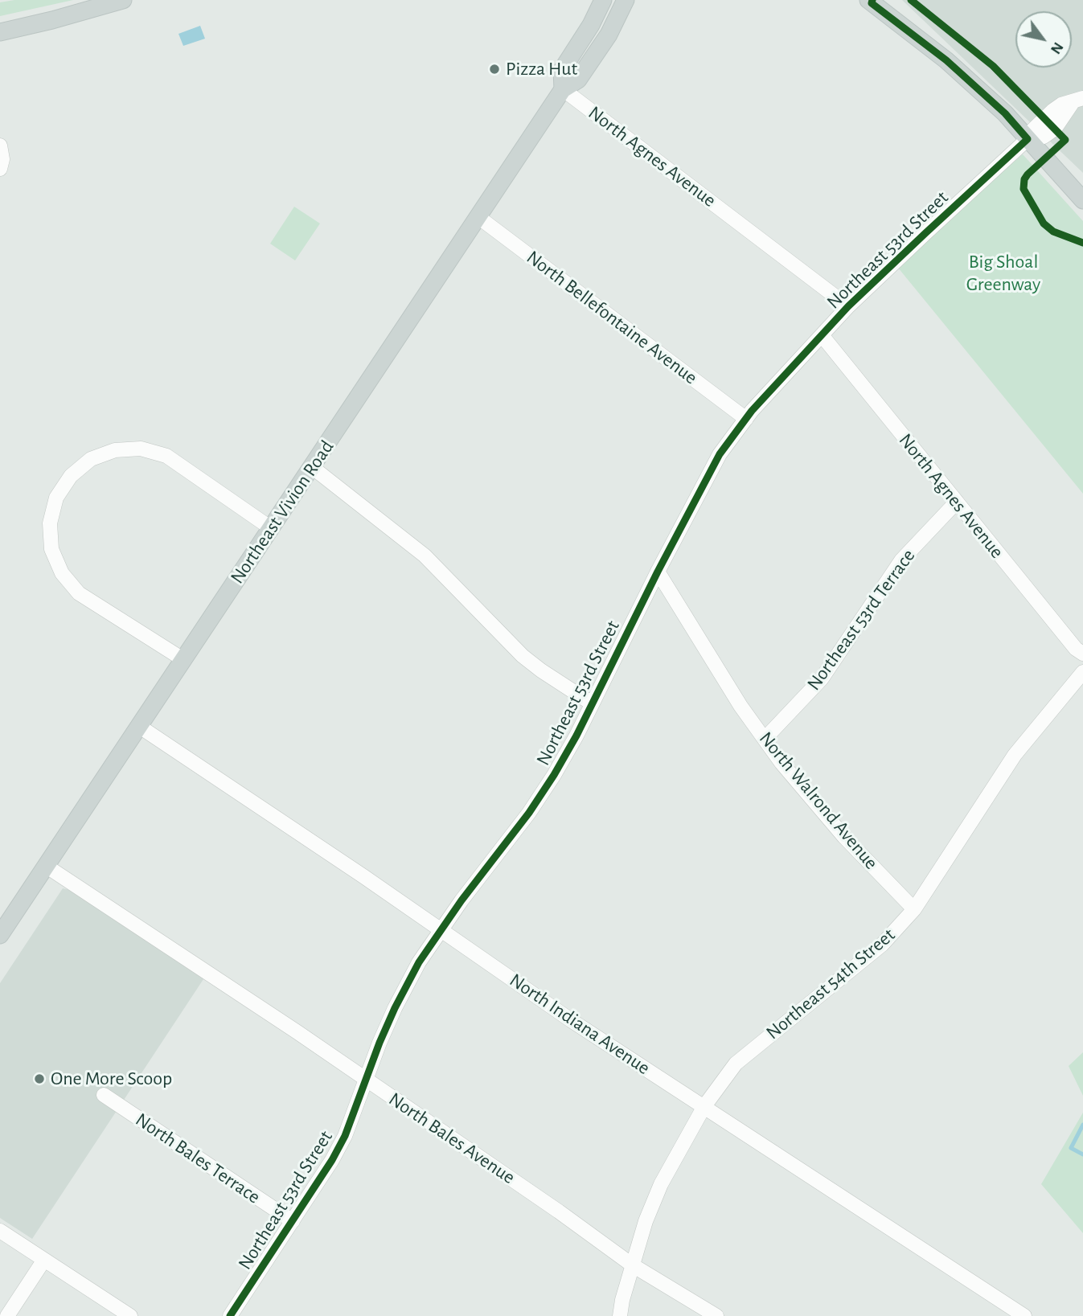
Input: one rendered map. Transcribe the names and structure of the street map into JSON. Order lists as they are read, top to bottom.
{
  "streets": {
    "main road": ["Northeast Vivion Road"],
    "street": [
      "North Agnes Avenue",
      "Northeast 53rd Street",
      "North Bellefontaine Avenue",
      "Northeast 53rd Terrace",
      "North Walrond Avenue",
      "Northeast 54th Street",
      "North Indiana Avenue",
      "North Bales Avenue",
      "North Bales Terrace"
    ]
  },
  "crossings": [
    ["North Agnes Avenue", "Northeast 53rd Street"],
    ["North Agnes Avenue", "Northeast Vivion Road"],
    ["North Agnes Avenue", "Northeast 53rd Terrace"],
    ["Northeast 53rd Street", "North Bellefontaine Avenue"],
    ["Northeast 53rd Street", "North Walrond Avenue"],
    ["Northeast 53rd Street", "North Indiana Avenue"],
    ["Northeast 53rd Street", "North Bales Avenue"],
    ["Northeast 53rd Street", "North Bales Terrace"],
    ["North Bellefontaine Avenue", "Northeast Vivion Road"],
    ["Northeast Vivion Road", "North Indiana Avenue"],
    ["Northeast Vivion Road", "North Bales Avenue"],
    ["Northeast 53rd Terrace", "North Walrond Avenue"],
    ["North Walrond Avenue", "Northeast 54th Street"],
    ["Northeast 54th Street", "North Indiana Avenue"],
    ["Northeast 54th Street", "North Bales Avenue"]
  ],
  "parks": ["Big Shoal Greenway"],
  "places": ["Pizza Hut", "One More Scoop"],
  "north": "bottom right"
}
